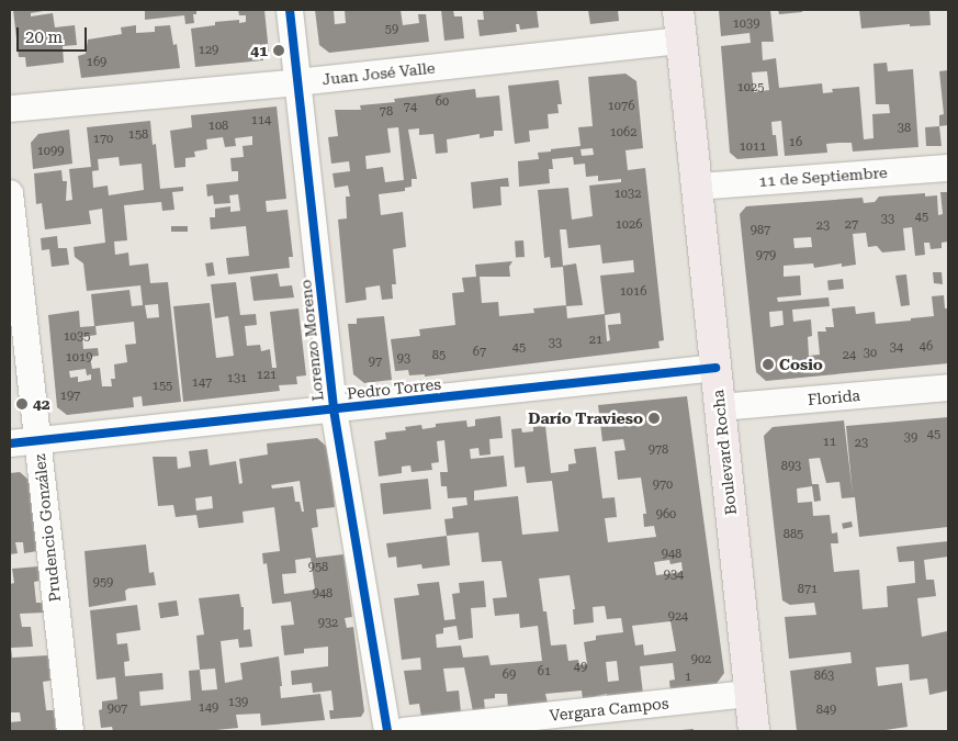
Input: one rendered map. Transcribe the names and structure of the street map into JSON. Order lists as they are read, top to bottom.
{
  "streets": {
    "main road": ["Boulevard Rocha"],
    "street": [
      "Juan José Valle",
      "11 de Septiembre",
      "Lorenzo Moreno",
      "Pedro Torres",
      "Florida",
      "Prudencio González",
      "Vergara Campos"
    ]
  },
  "crossings": [
    ["Juan José Valle", "Lorenzo Moreno"],
    ["Juan José Valle", "Boulevard Rocha"],
    ["11 de Septiembre", "Boulevard Rocha"],
    ["Lorenzo Moreno", "Pedro Torres"],
    ["Pedro Torres", "Boulevard Rocha"],
    ["Pedro Torres", "Prudencio González"],
    ["Florida", "Boulevard Rocha"],
    ["Boulevard Rocha", "Vergara Campos"]
  ],
  "places": [
    "41",
    "Cosio",
    "42",
    "Darío Travieso"
  ],
  "house_numbers": [
    "1039",
    "59",
    "129",
    "169",
    "1025",
    "60",
    "1076",
    "74",
    "78",
    "114",
    "108",
    "38",
    "1062",
    "158",
    "170",
    "16",
    "1011",
    "1099",
    "1032",
    "45",
    "33",
    "1026",
    "27",
    "23",
    "987",
    "979",
    "1016",
    "1035",
    "21",
    "33",
    "46",
    "45",
    "34",
    "67",
    "30",
    "85",
    "24",
    "1019",
    "93",
    "97",
    "121",
    "131",
    "147",
    "155",
    "197",
    "45",
    "39",
    "11",
    "23",
    "978",
    "893",
    "970",
    "960",
    "885",
    "948",
    "958",
    "934",
    "959",
    "871",
    "948",
    "924",
    "932",
    "902",
    "49",
    "61",
    "69",
    "863",
    "1",
    "139",
    "149",
    "907",
    "849"
  ],
  "scale_bar": "20 m"
}
